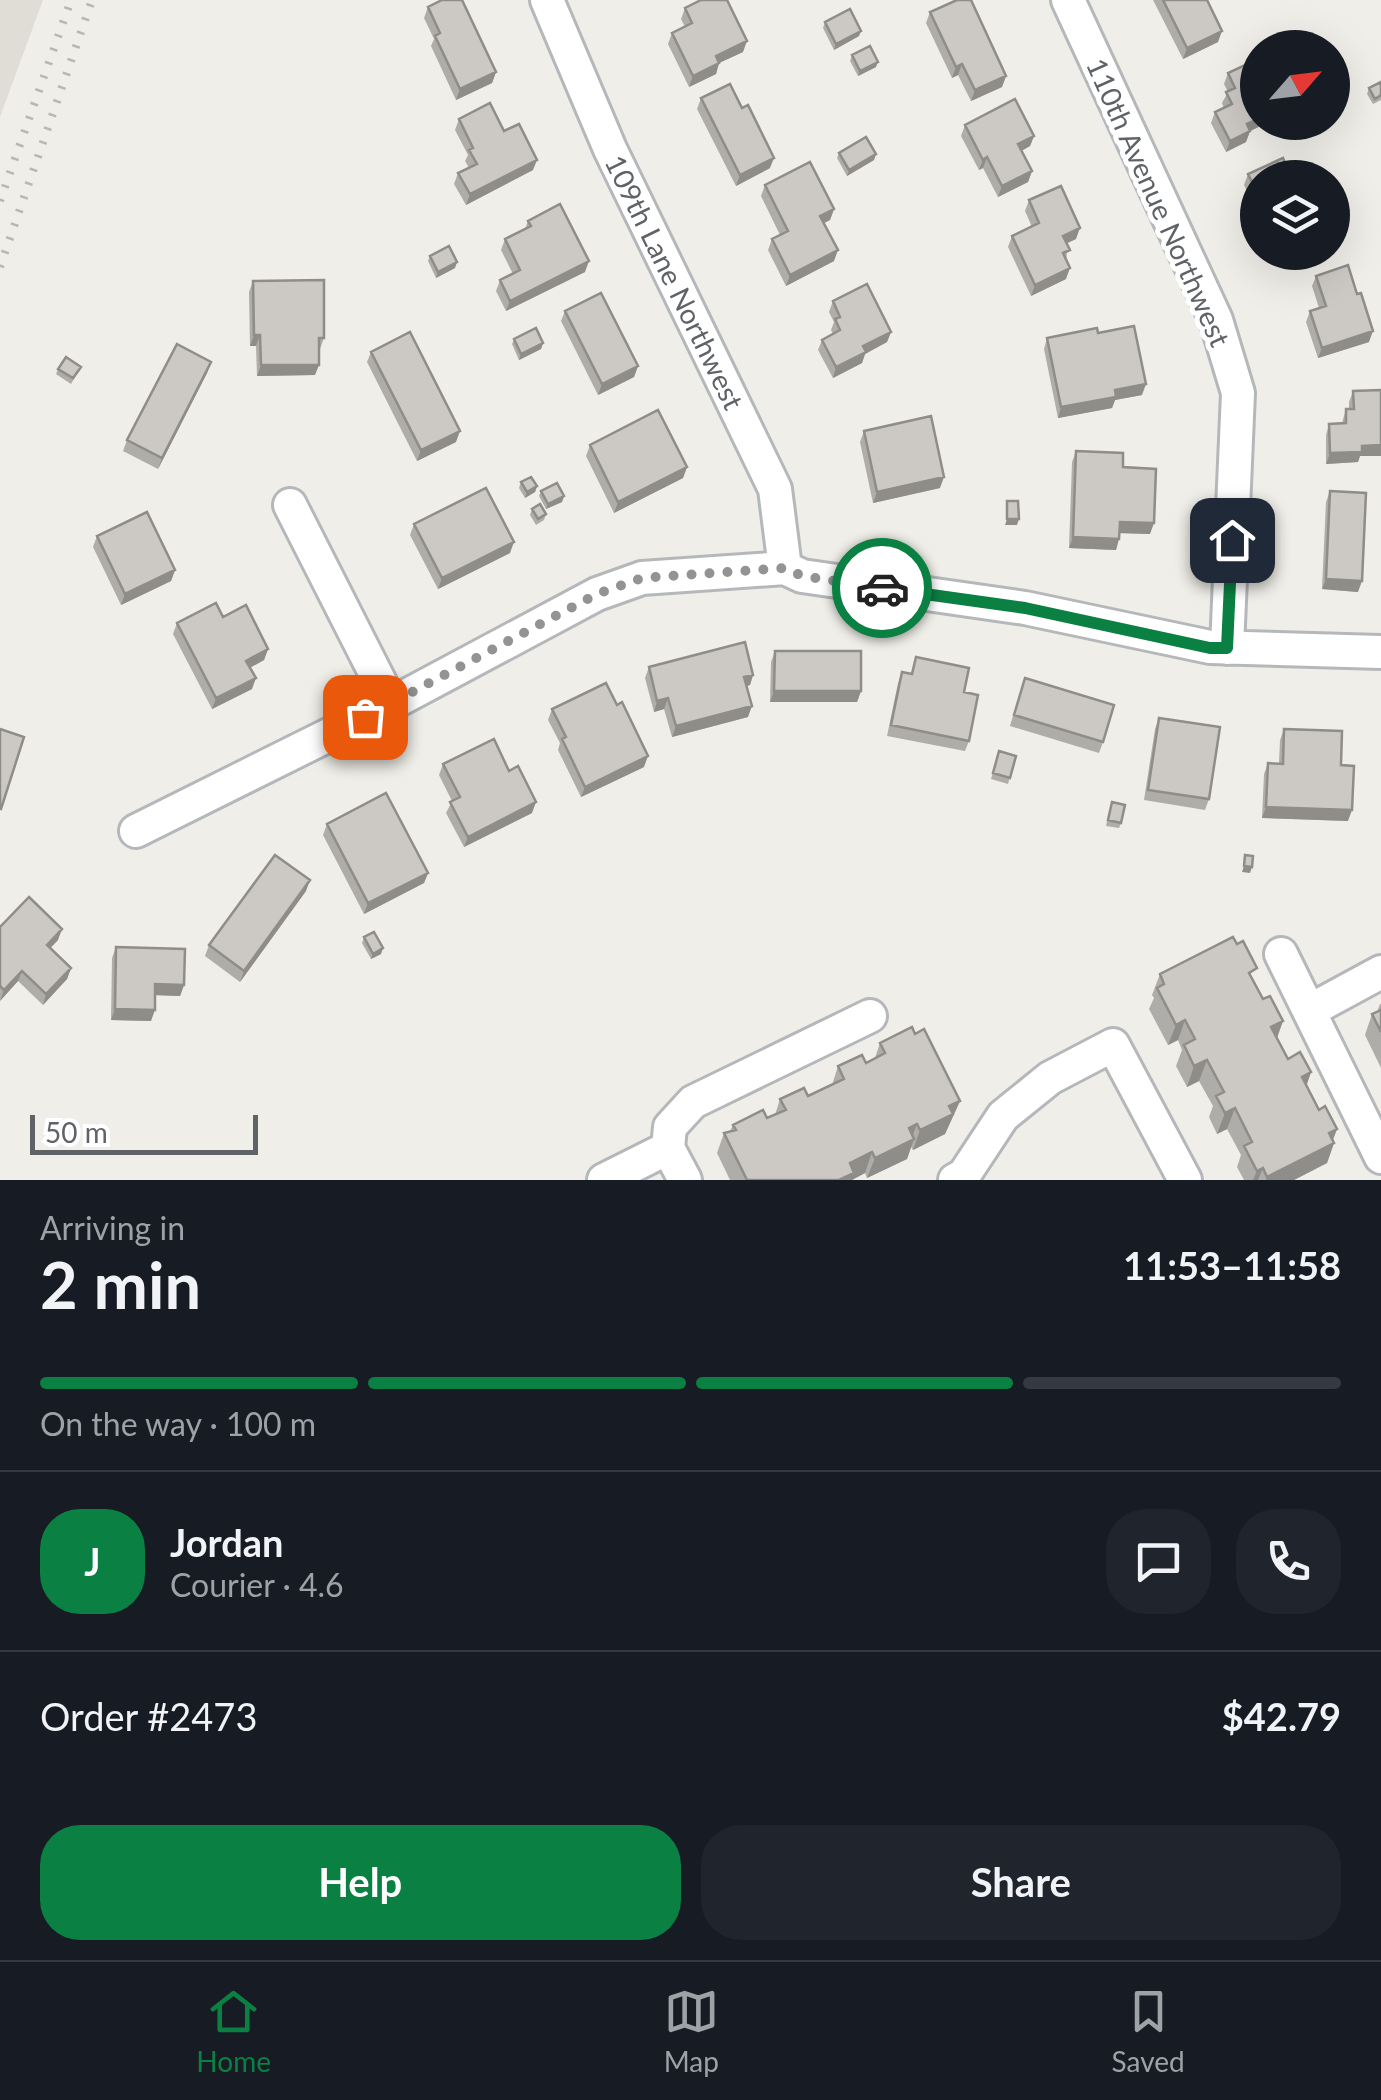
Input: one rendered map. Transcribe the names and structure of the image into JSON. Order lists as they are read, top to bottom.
{
  "streets": {
    "street": ["110th Avenue Northwest", "109th Lane Northwest"]
  },
  "scale_bar": "50 m",
  "north": "top right",
  "page": {
    "scale": "50 m",
    "heading": ["2 min", "Arriving in", "11:53–11:58"],
    "panel": [
      "Jordan",
      "Courier · 4.6",
      "Order #2473",
      "$42.79"
    ],
    "bar": "On the way · 100 m",
    "round": "J",
    "buttons": ["Help", "Share"],
    "tabs": ["Home", "Map", "Saved"]
  }
}
